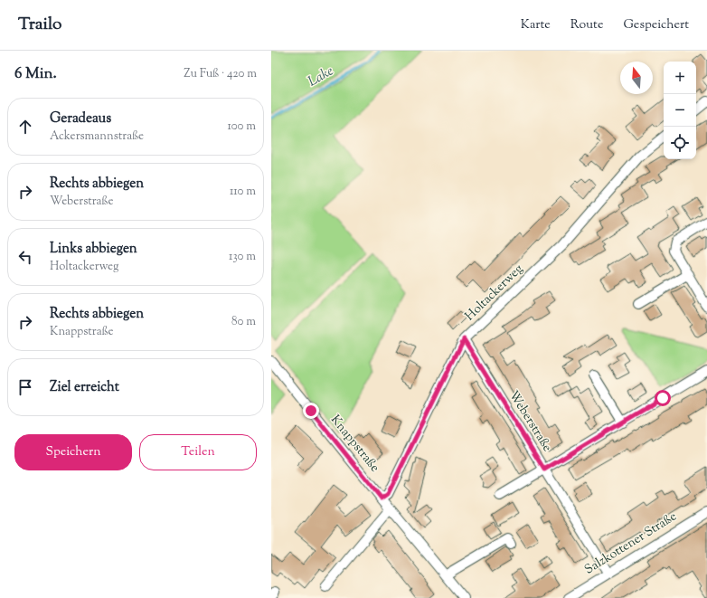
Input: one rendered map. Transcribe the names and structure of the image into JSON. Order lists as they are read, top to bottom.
{
  "streets": {
    "street": [
      "Holtackerweg",
      "Weberstraße",
      "Knappstraße",
      "Salzkottener Straße"
    ]
  },
  "crossings": [
    ["Holtackerweg", "Weberstraße"],
    ["Holtackerweg", "Knappstraße"],
    ["Weberstraße", "Salzkottener Straße"]
  ],
  "water": ["Lake"],
  "north": "top",
  "page": {
    "header": "Trailo",
    "nav": ["Karte", "Route", "Gespeichert"],
    "heading": ["6 Min.", "Zu Fuß · 420 m"],
    "map_buttons": ["+", "−"],
    "list": [
      ["Geradeaus", "Ackersmannstraße", "100 m"],
      ["Rechts abbiegen", "Weberstraße", "110 m"],
      ["Links abbiegen", "Holtackerweg", "130 m"],
      ["Rechts abbiegen", "Knappstraße", "80 m"],
      "Ziel erreicht"
    ],
    "buttons": ["Speichern", "Teilen"]
  }
}
